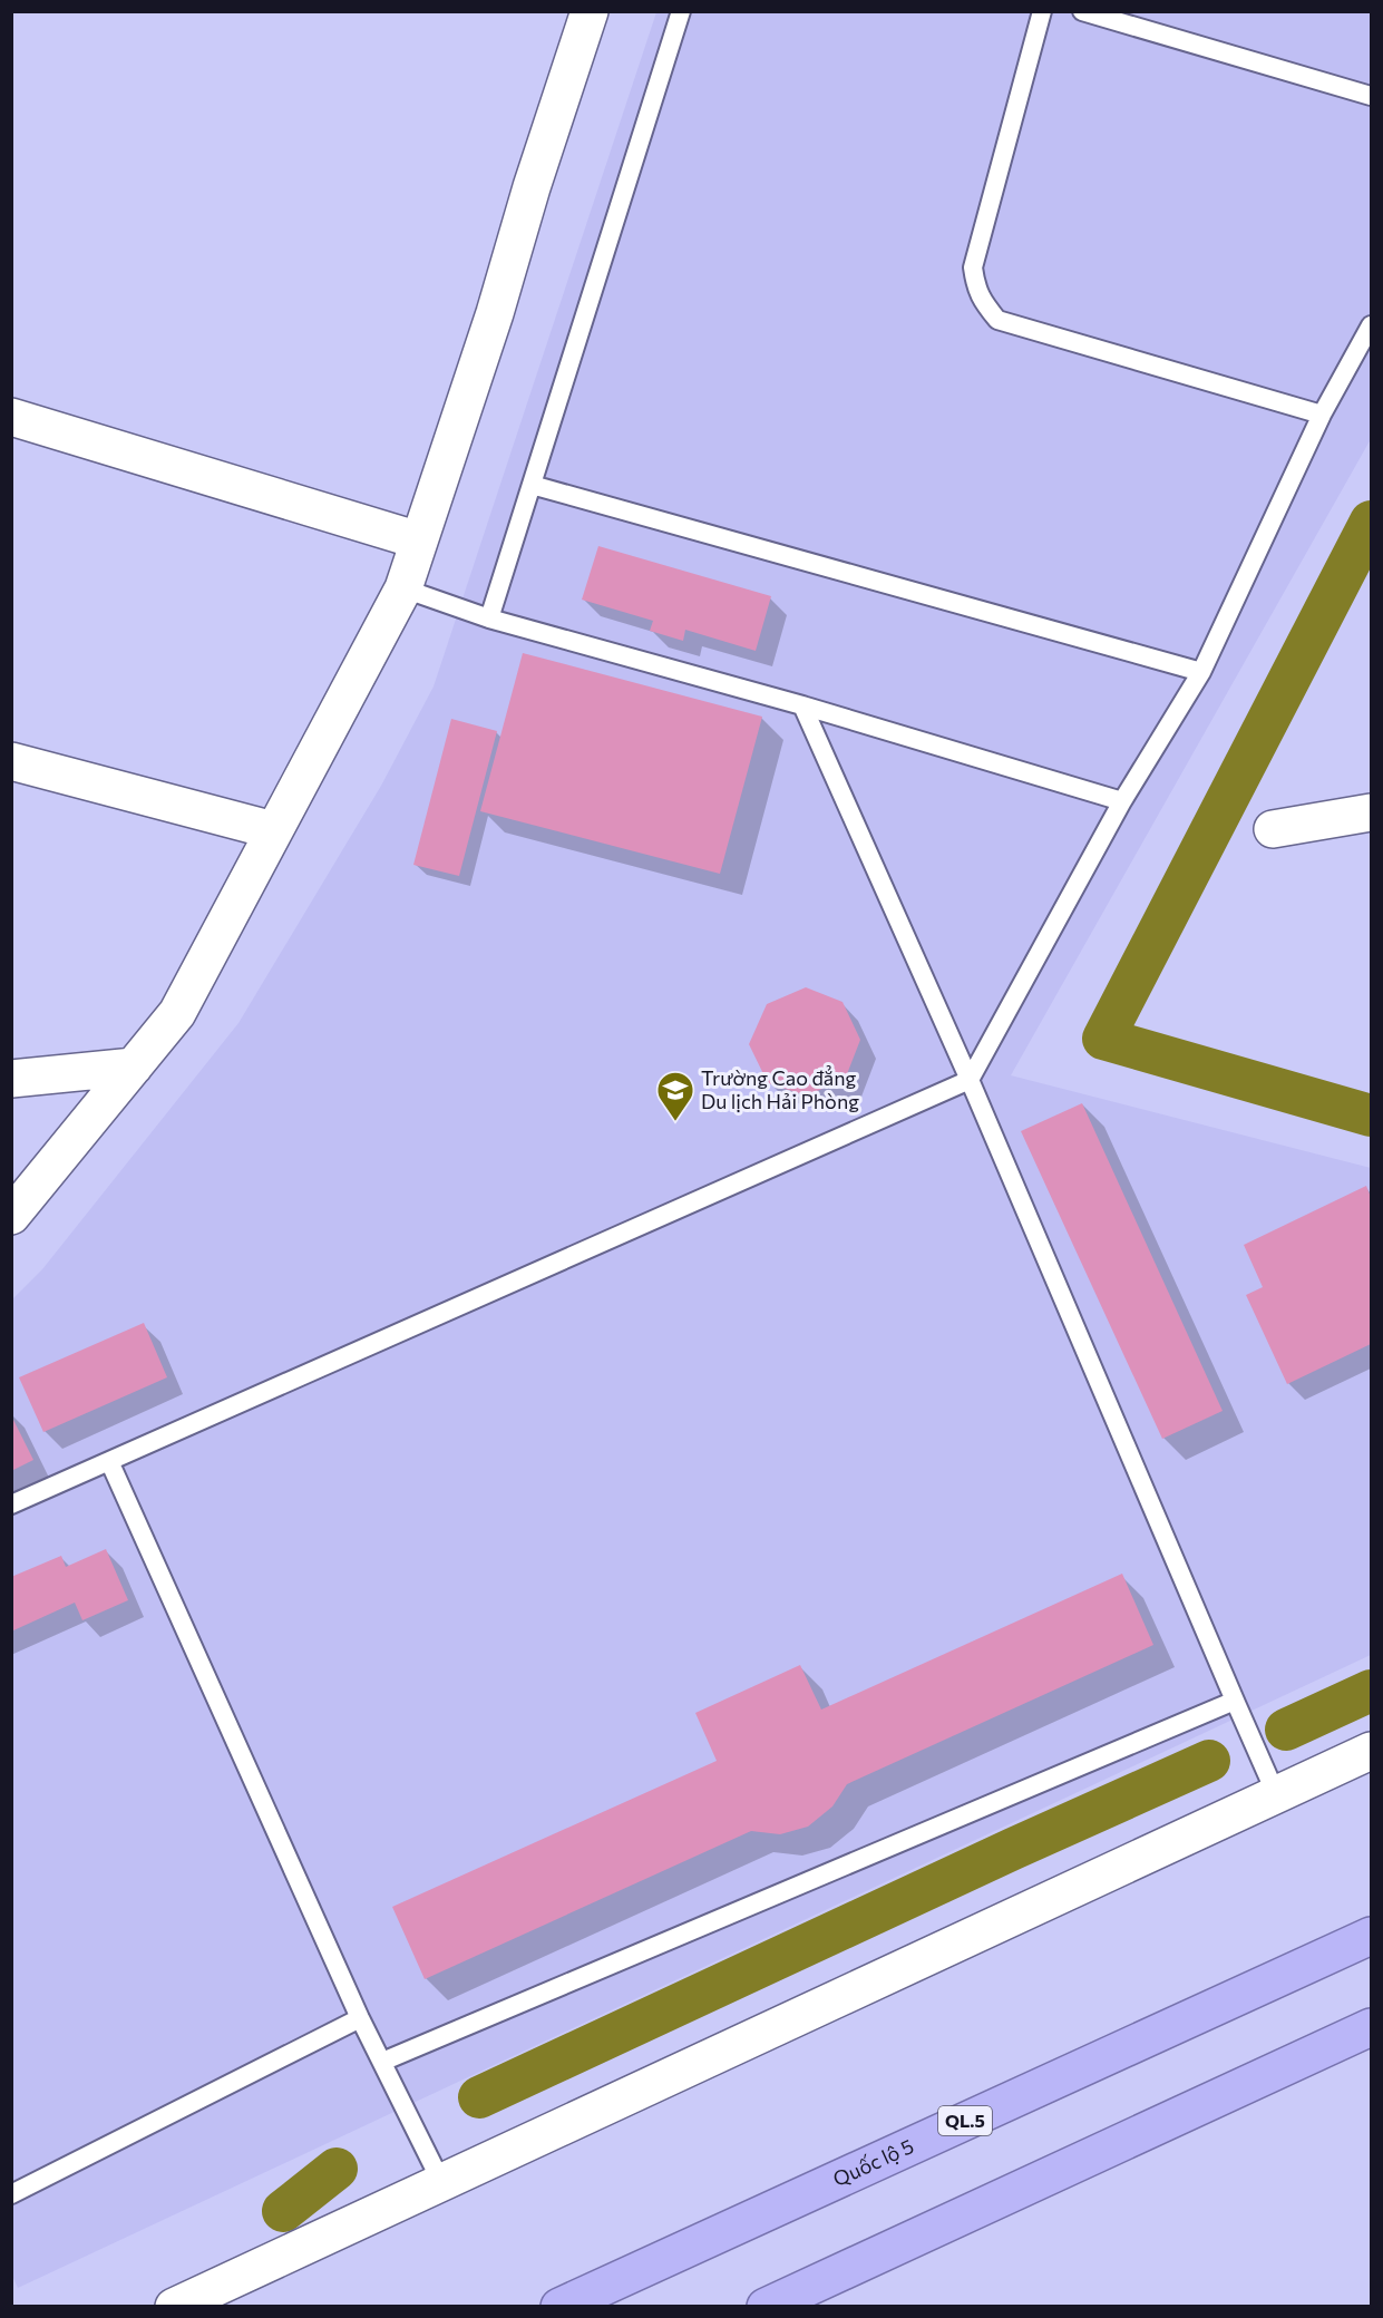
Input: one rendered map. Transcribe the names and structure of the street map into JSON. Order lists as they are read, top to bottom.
{
  "streets": {
    "highway": ["QL.5", "Quốc lộ 5"]
  },
  "places": {
    "school or university": ["Trường Cao đẳng Du lịch Hải Phòng"]
  }
}
